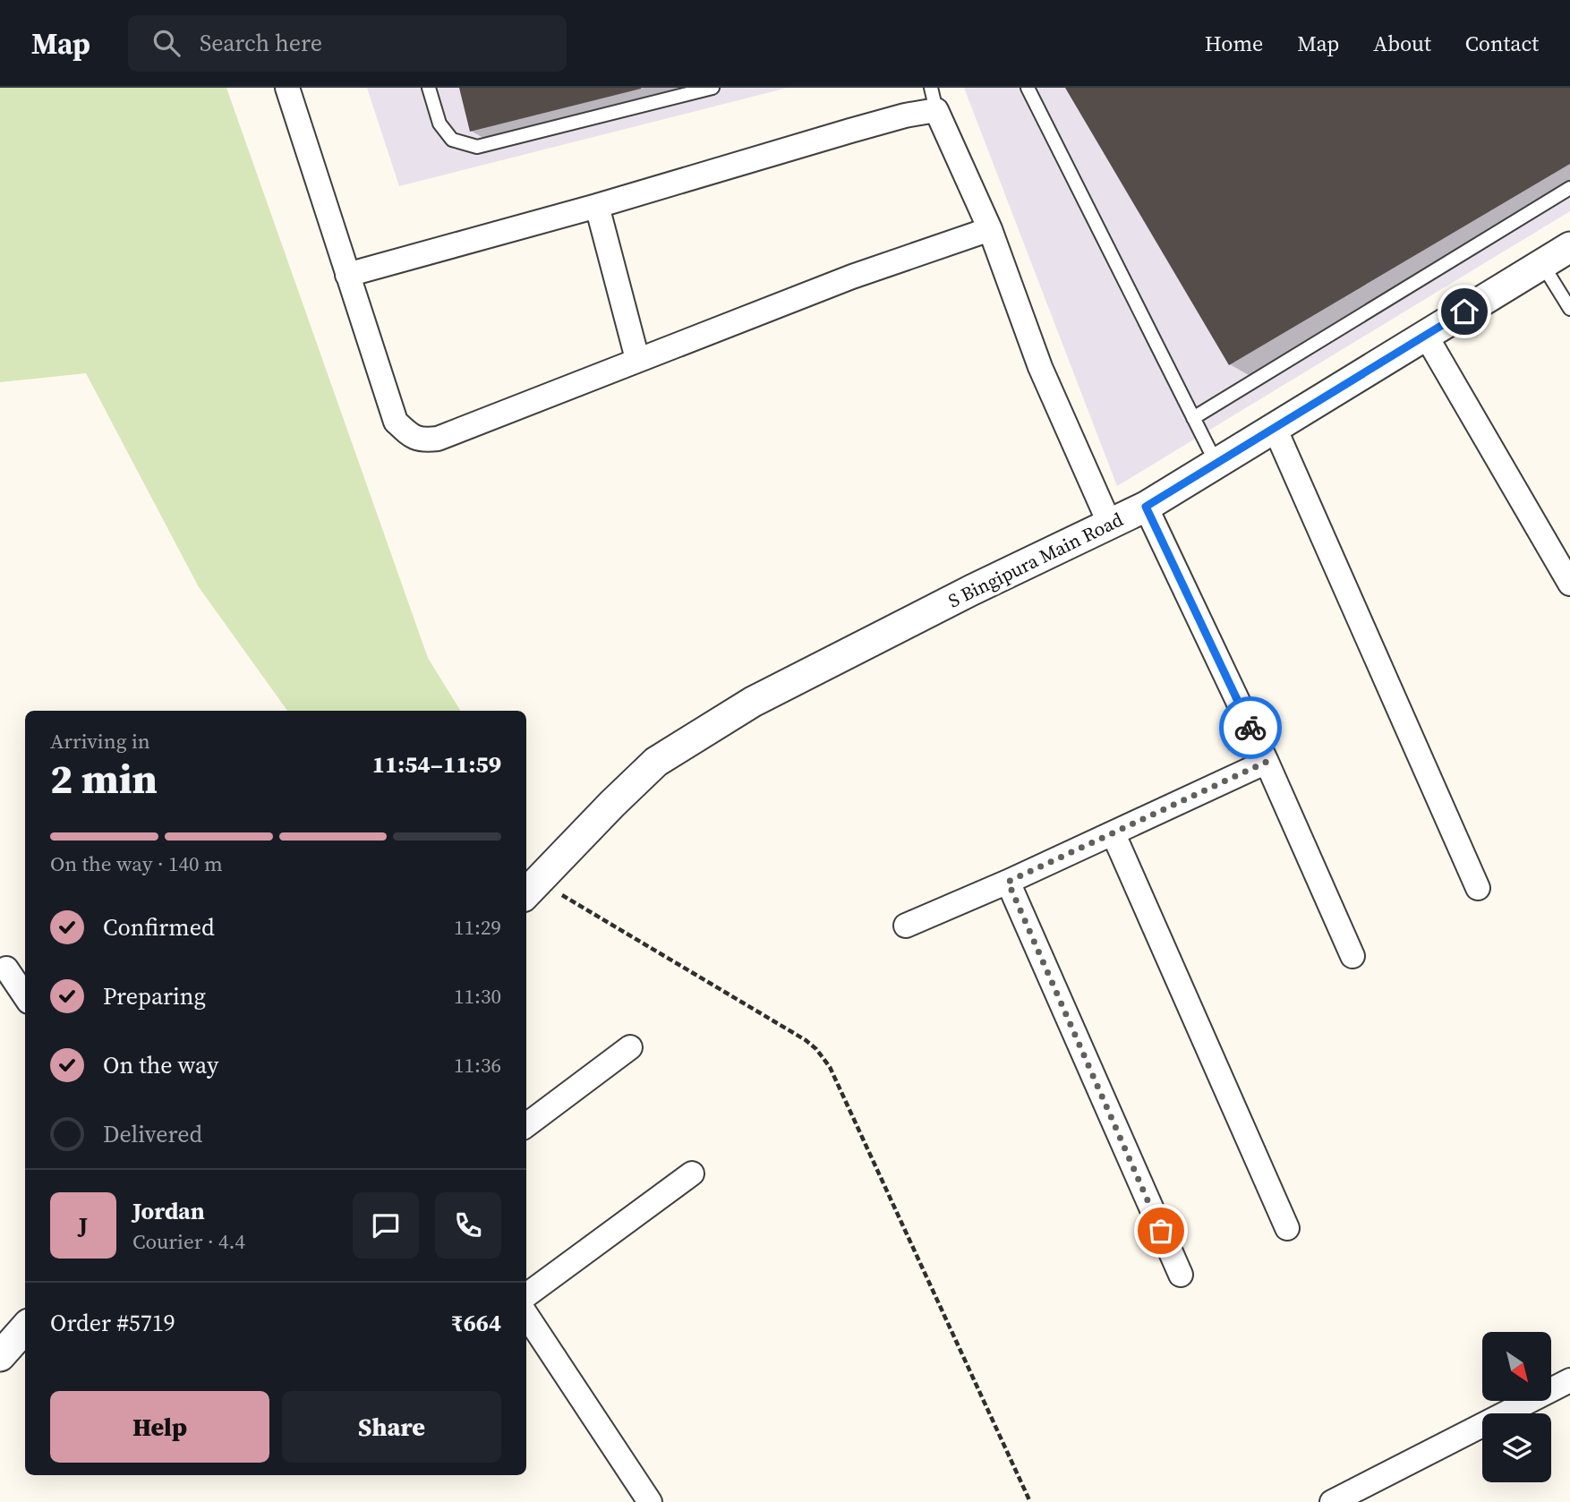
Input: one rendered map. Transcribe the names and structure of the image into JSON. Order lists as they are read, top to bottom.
{
  "streets": {
    "street": ["S Bingipura Main Road"]
  },
  "north": "bottom right",
  "page": {
    "header": "Map",
    "search": "Search here",
    "nav": [
      "Home",
      "Map",
      "About",
      "Contact"
    ],
    "heading": ["2 min", "Arriving in", "11:54–11:59"],
    "panel": [
      "Jordan",
      "Courier · 4.4",
      "Order #5719",
      "₹664"
    ],
    "bar": "On the way · 140 m",
    "list": [
      ["Confirmed", "11:29"],
      ["Preparing", "11:30"],
      ["On the way", "11:36"],
      "Delivered"
    ],
    "round": "J",
    "buttons": ["Help", "Share"]
  }
}
